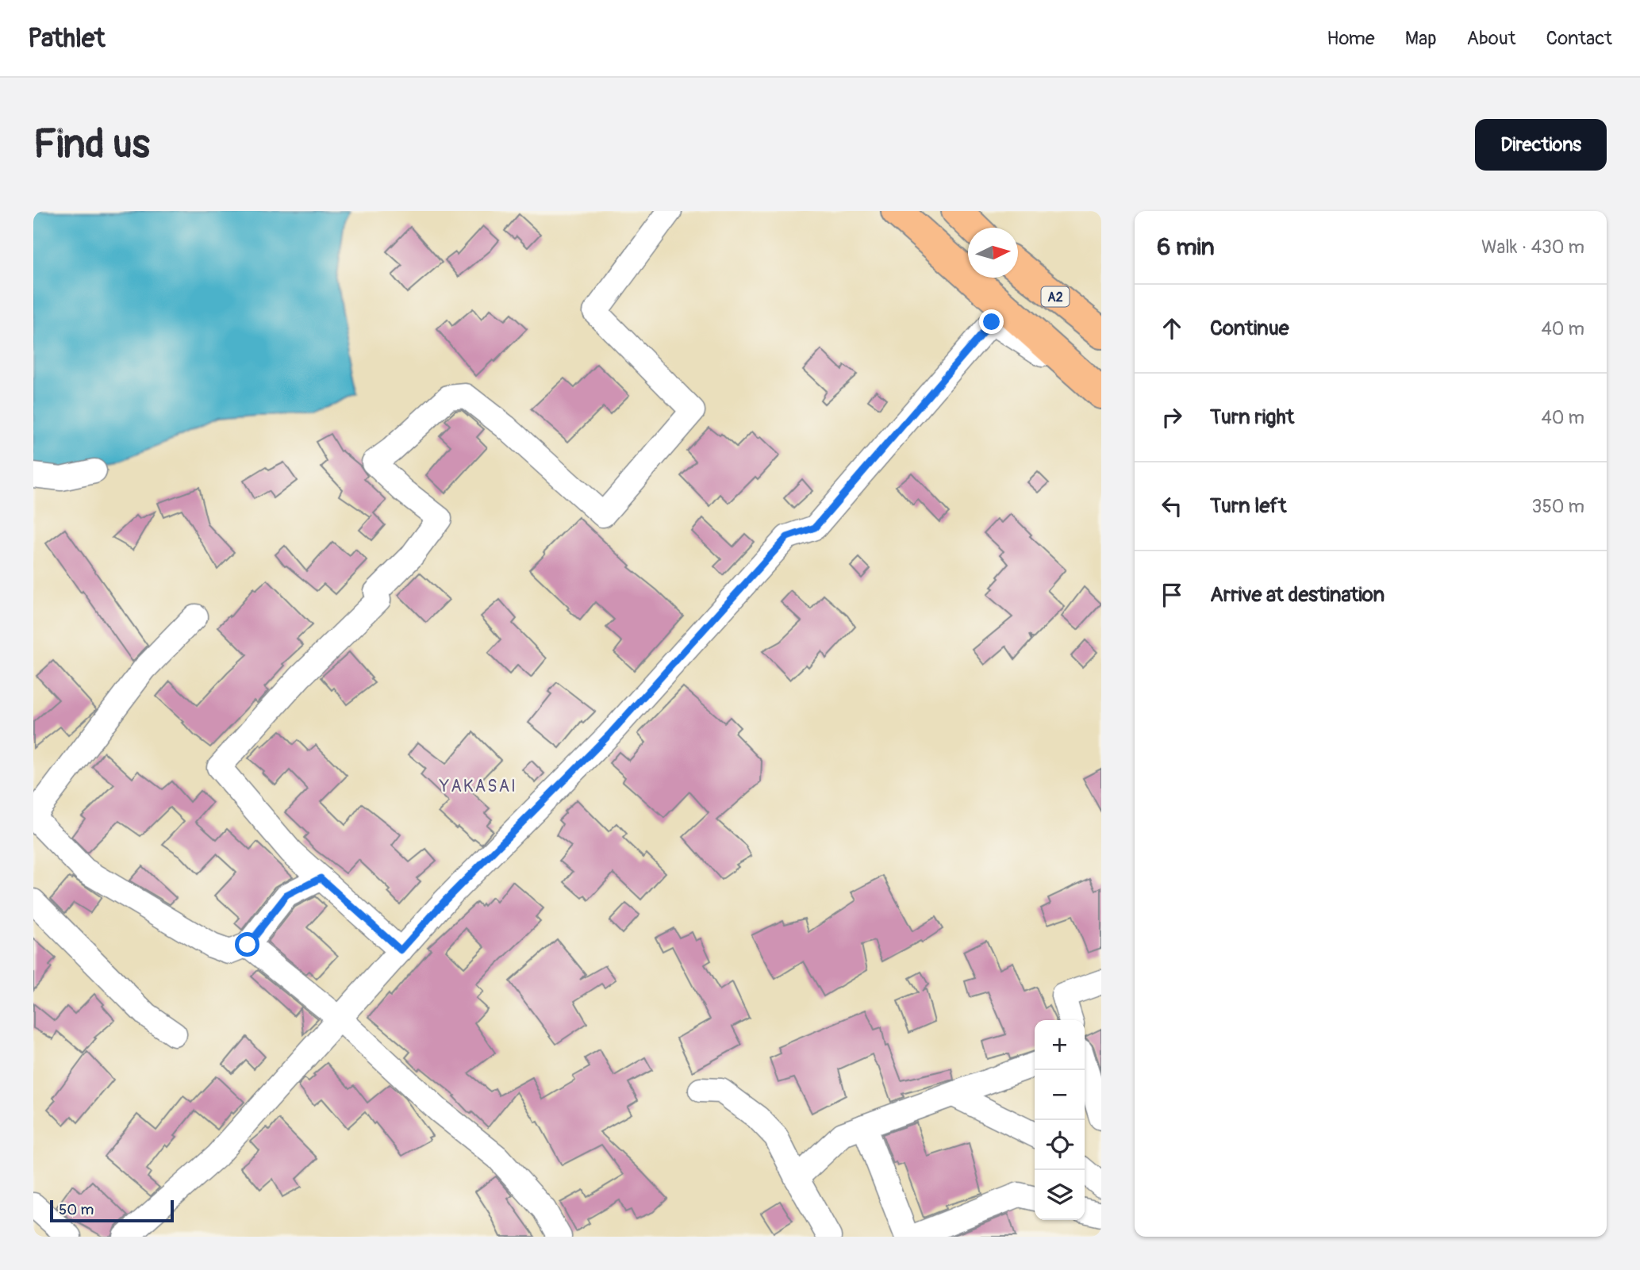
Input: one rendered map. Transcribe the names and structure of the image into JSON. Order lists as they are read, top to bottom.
{
  "streets": {
    "highway": ["A2"]
  },
  "districts": ["YAKASAI"],
  "scale_bar": "50 m",
  "north": "right",
  "page": {
    "header": "Pathlet",
    "nav": [
      "Home",
      "Map",
      "About",
      "Contact"
    ],
    "buttons": "Directions",
    "title": "Find us",
    "heading": ["6 min", "Walk · 430 m"],
    "list": [
      ["Continue", "40 m"],
      ["Turn right", "40 m"],
      ["Turn left", "350 m"],
      "Arrive at destination"
    ],
    "map_buttons": ["+", "−"],
    "scale": "50 m"
  }
}
